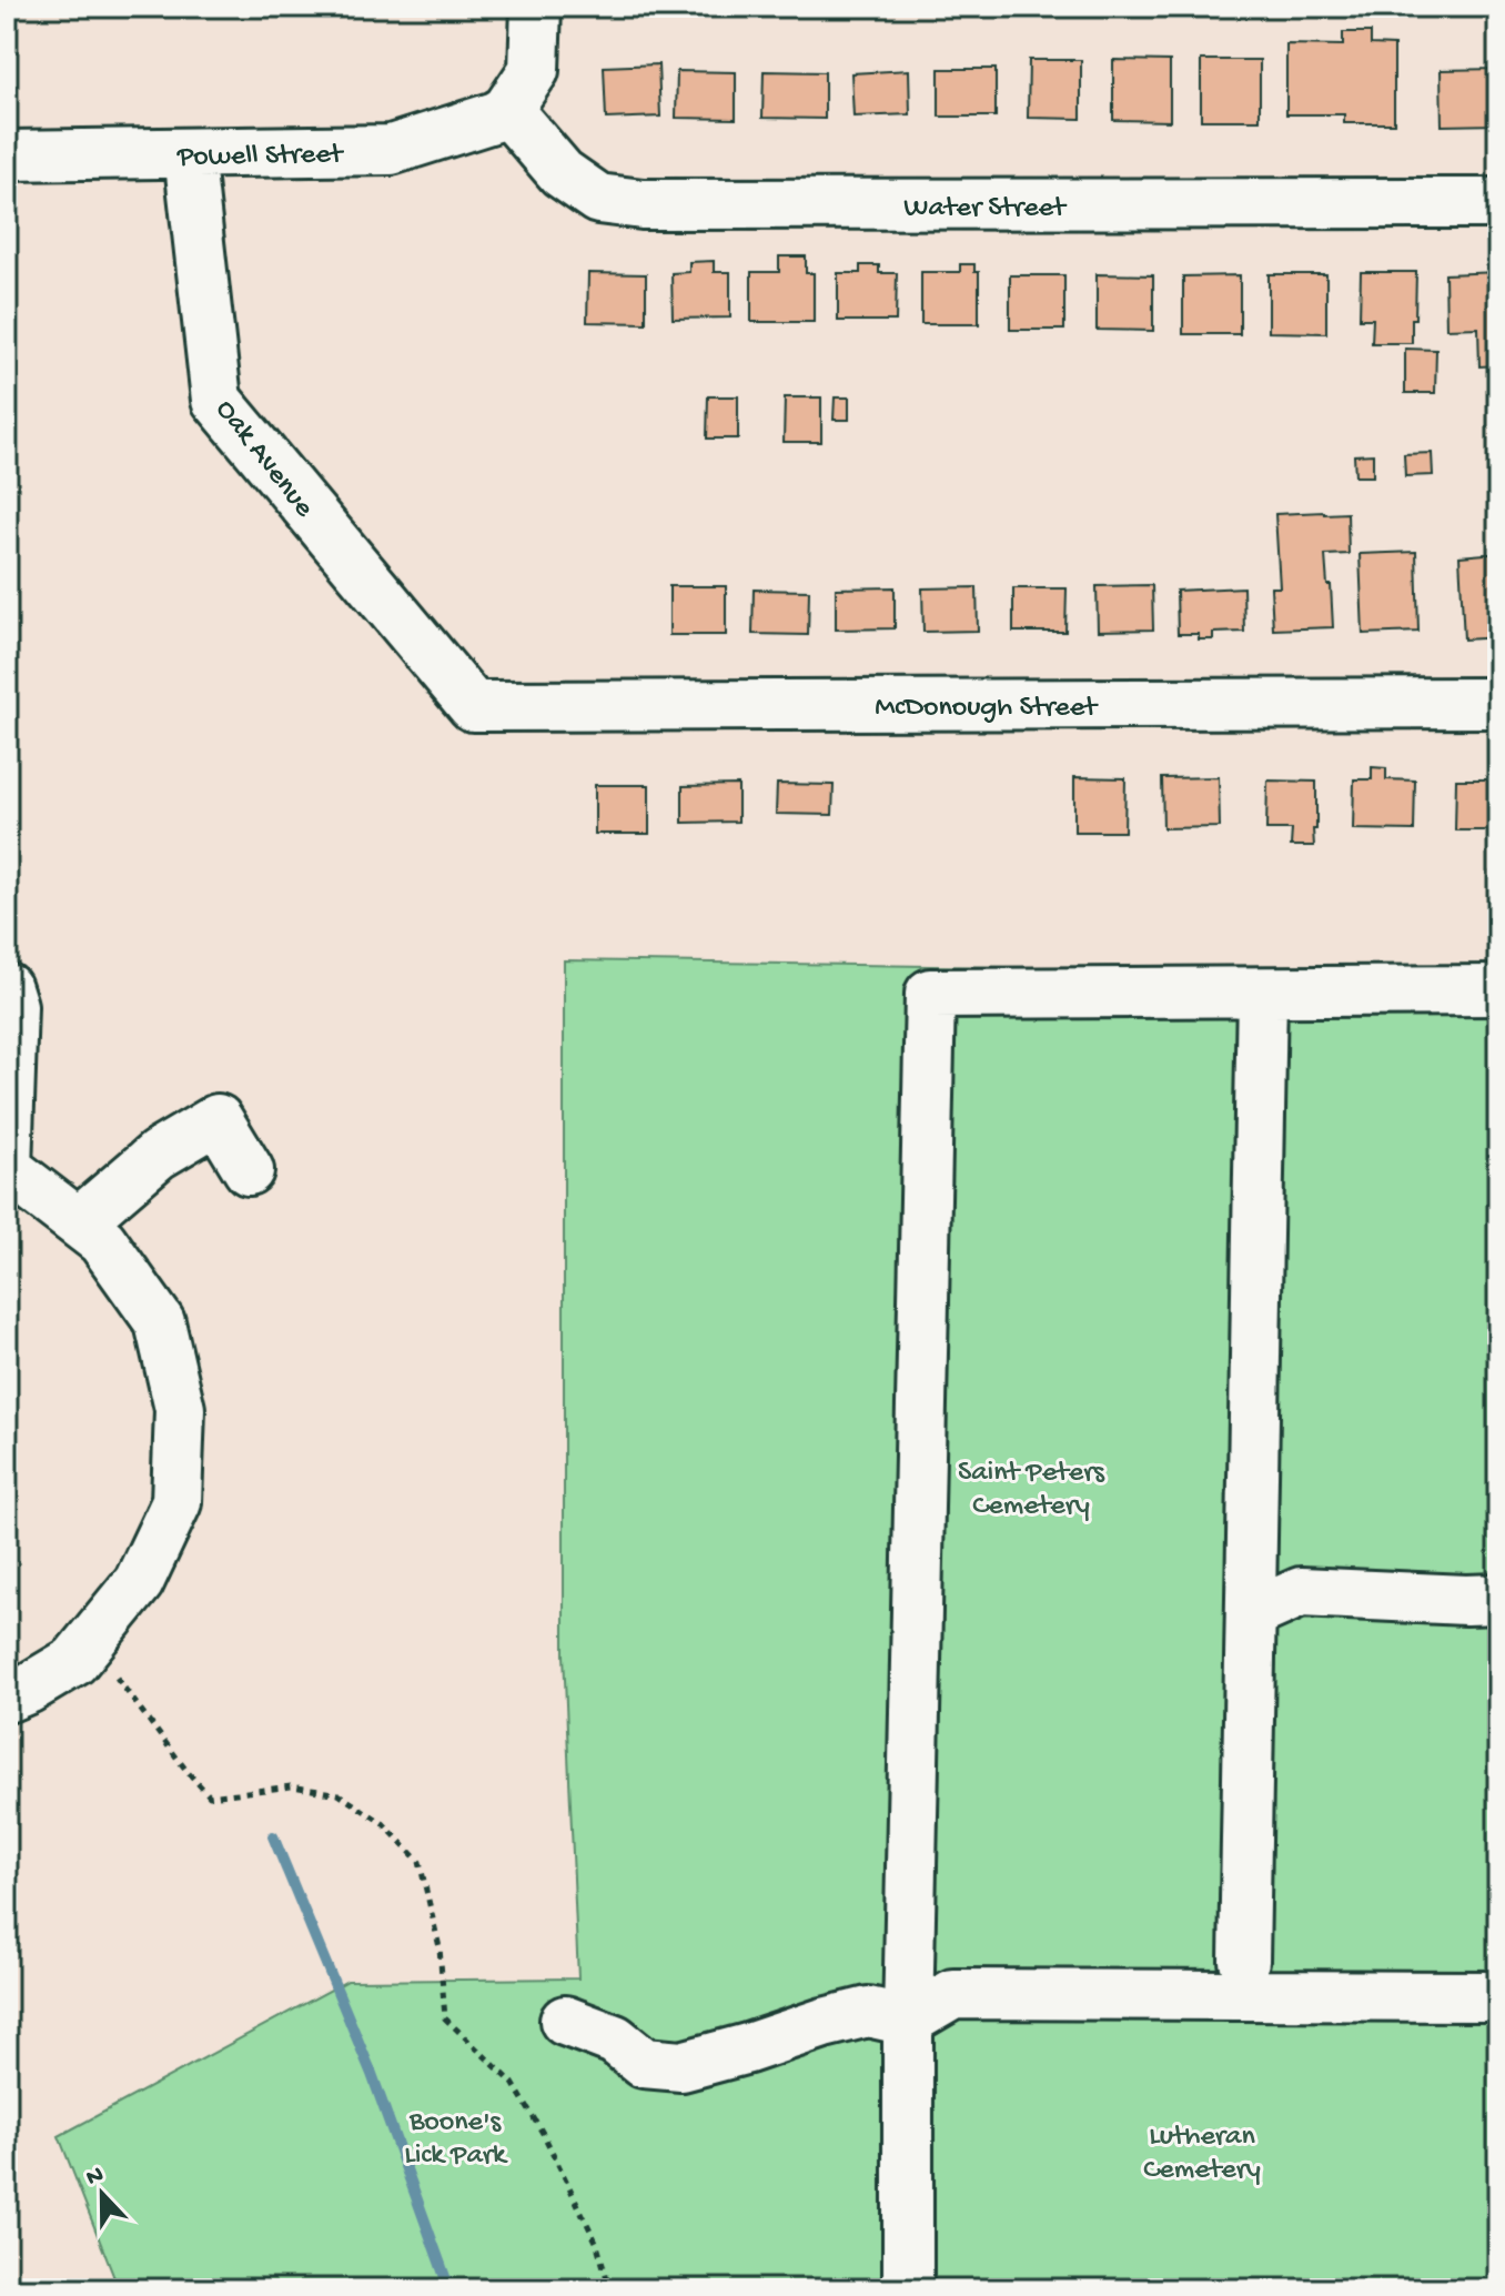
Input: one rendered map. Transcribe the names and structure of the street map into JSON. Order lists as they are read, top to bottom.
{
  "streets": {
    "street": [
      "Powell Street",
      "Water Street",
      "Oak Avenue",
      "McDonough Street"
    ]
  },
  "crossings": [
    ["Powell Street", "Water Street"],
    ["Powell Street", "Oak Avenue"],
    ["Oak Avenue", "McDonough Street"]
  ],
  "parks": ["Saint Peters Cemetery", "Boone's Lick Park", "Lutheran Cemetery"],
  "north": "top"
}
